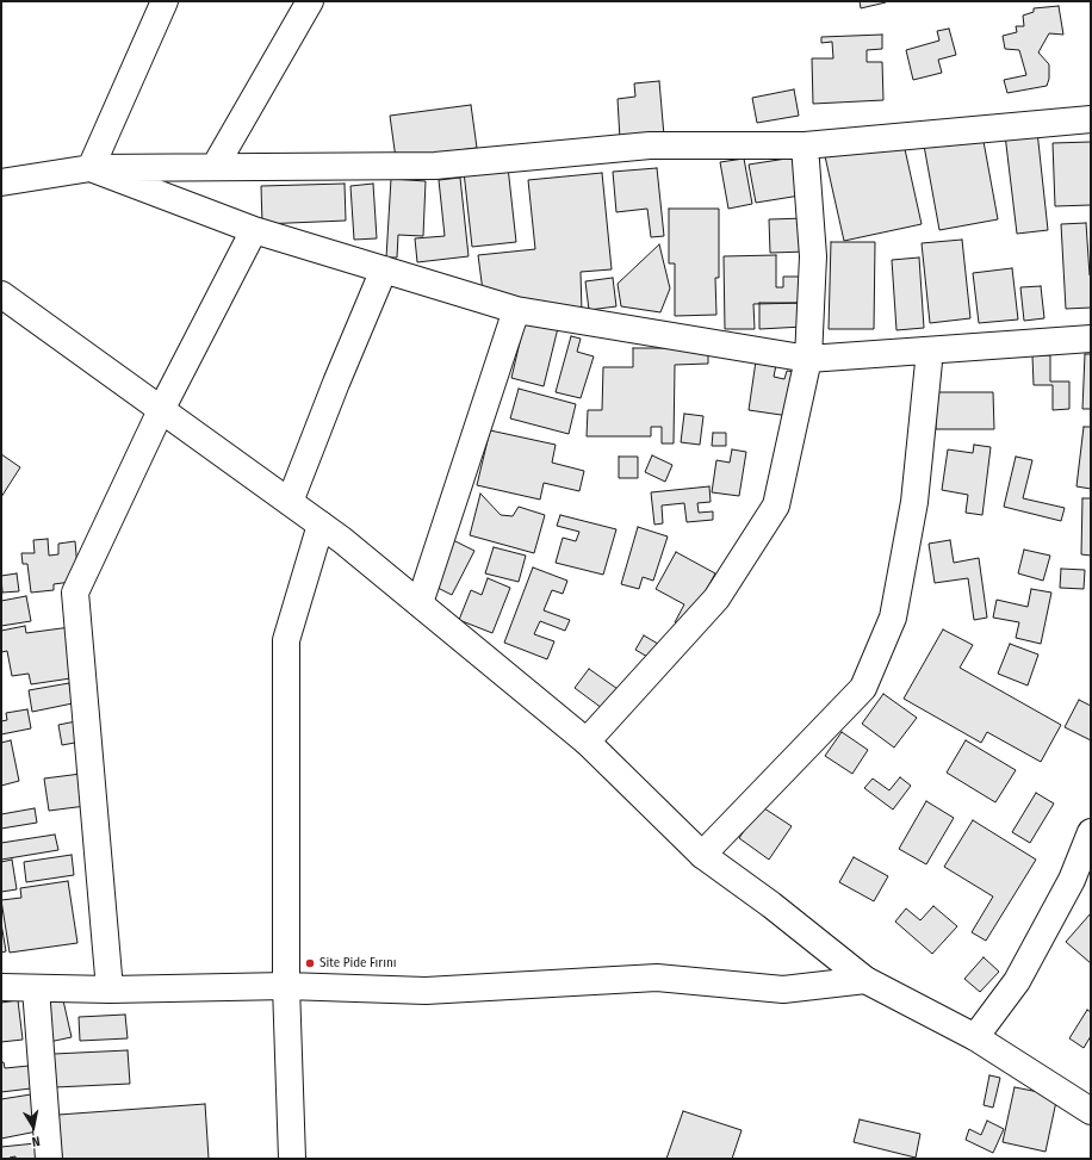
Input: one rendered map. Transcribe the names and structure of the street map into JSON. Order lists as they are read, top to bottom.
{
  "places": ["Site Pide Fırını"],
  "north": "bottom"
}
